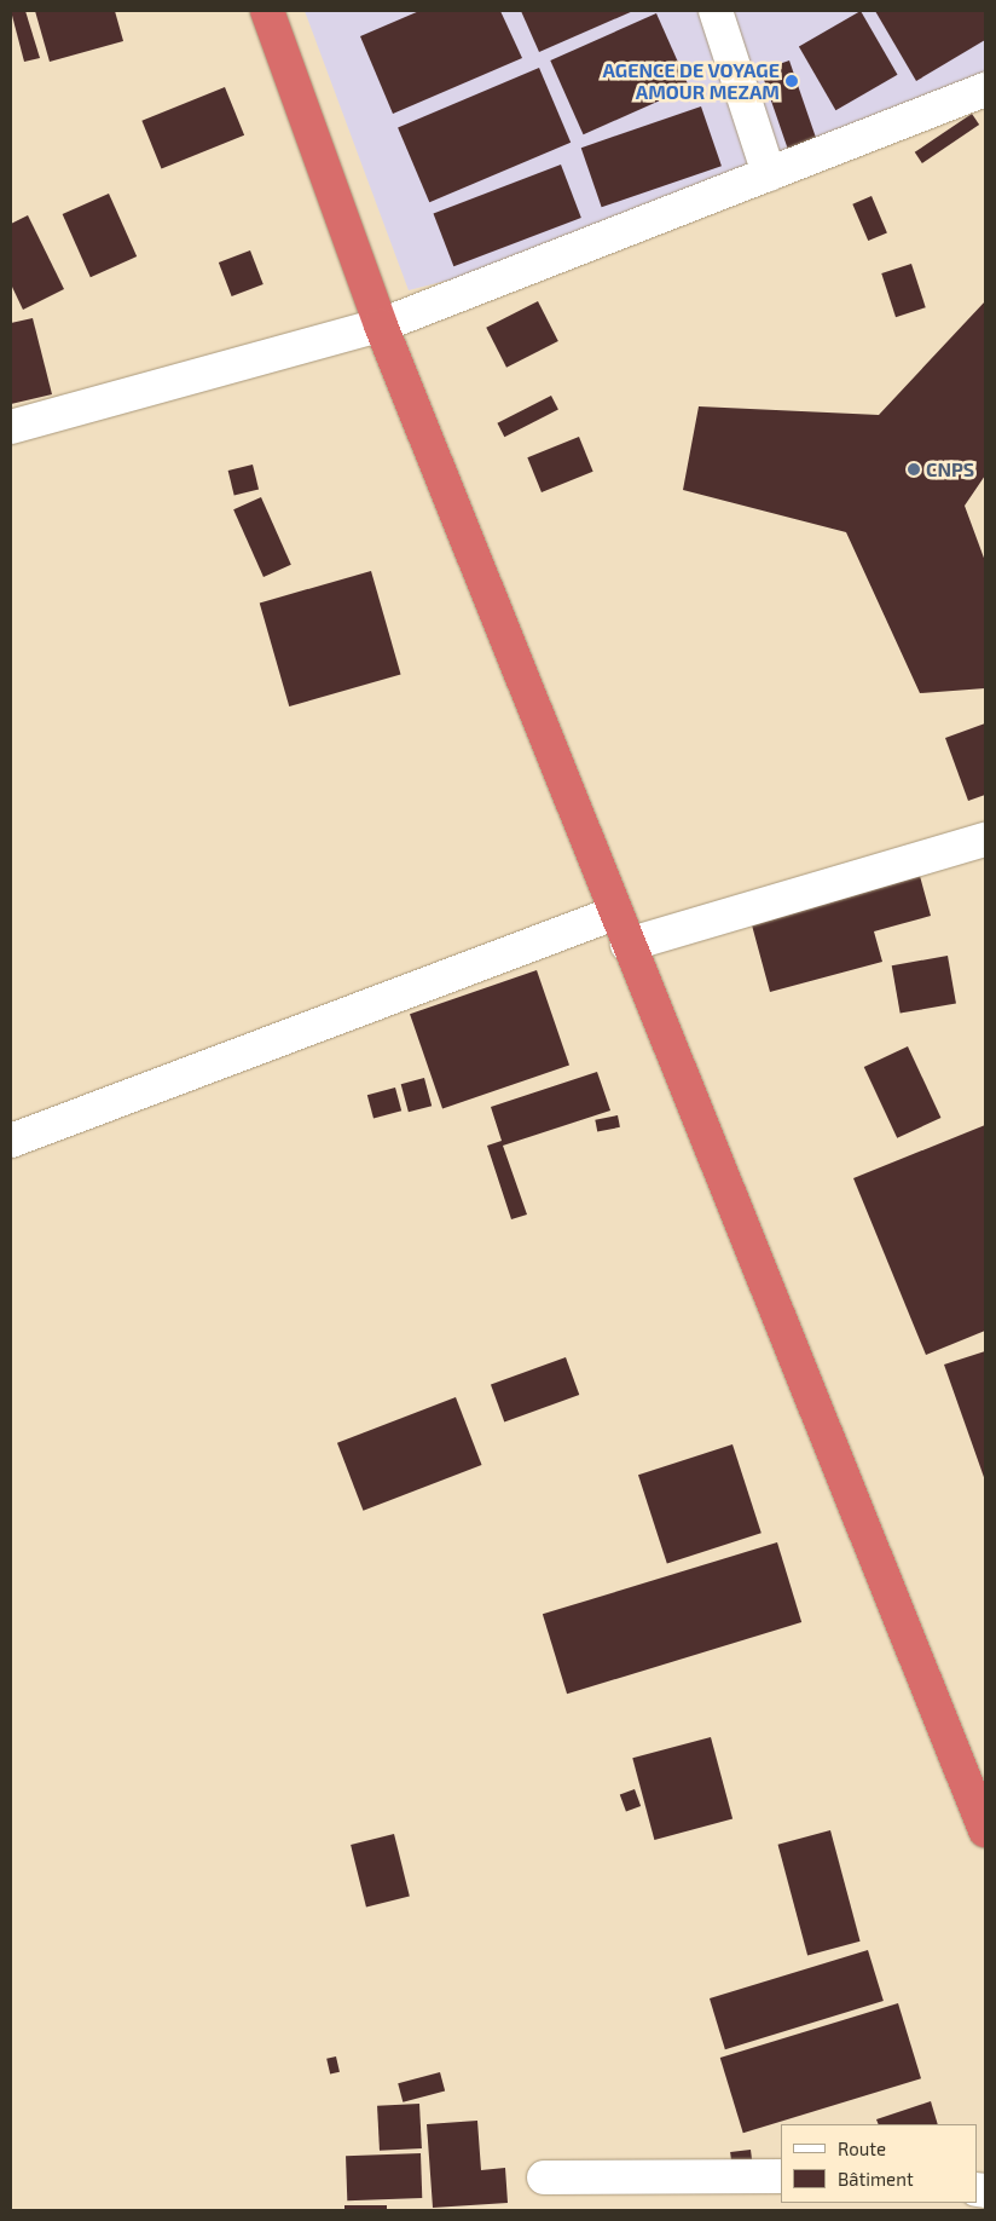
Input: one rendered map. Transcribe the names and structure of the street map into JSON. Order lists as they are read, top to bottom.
{
  "places": ["AGENCE DE VOYAGE AMOUR MEZAM", "CNPS"],
  "legend": ["Route", "Bâtiment"]
}
